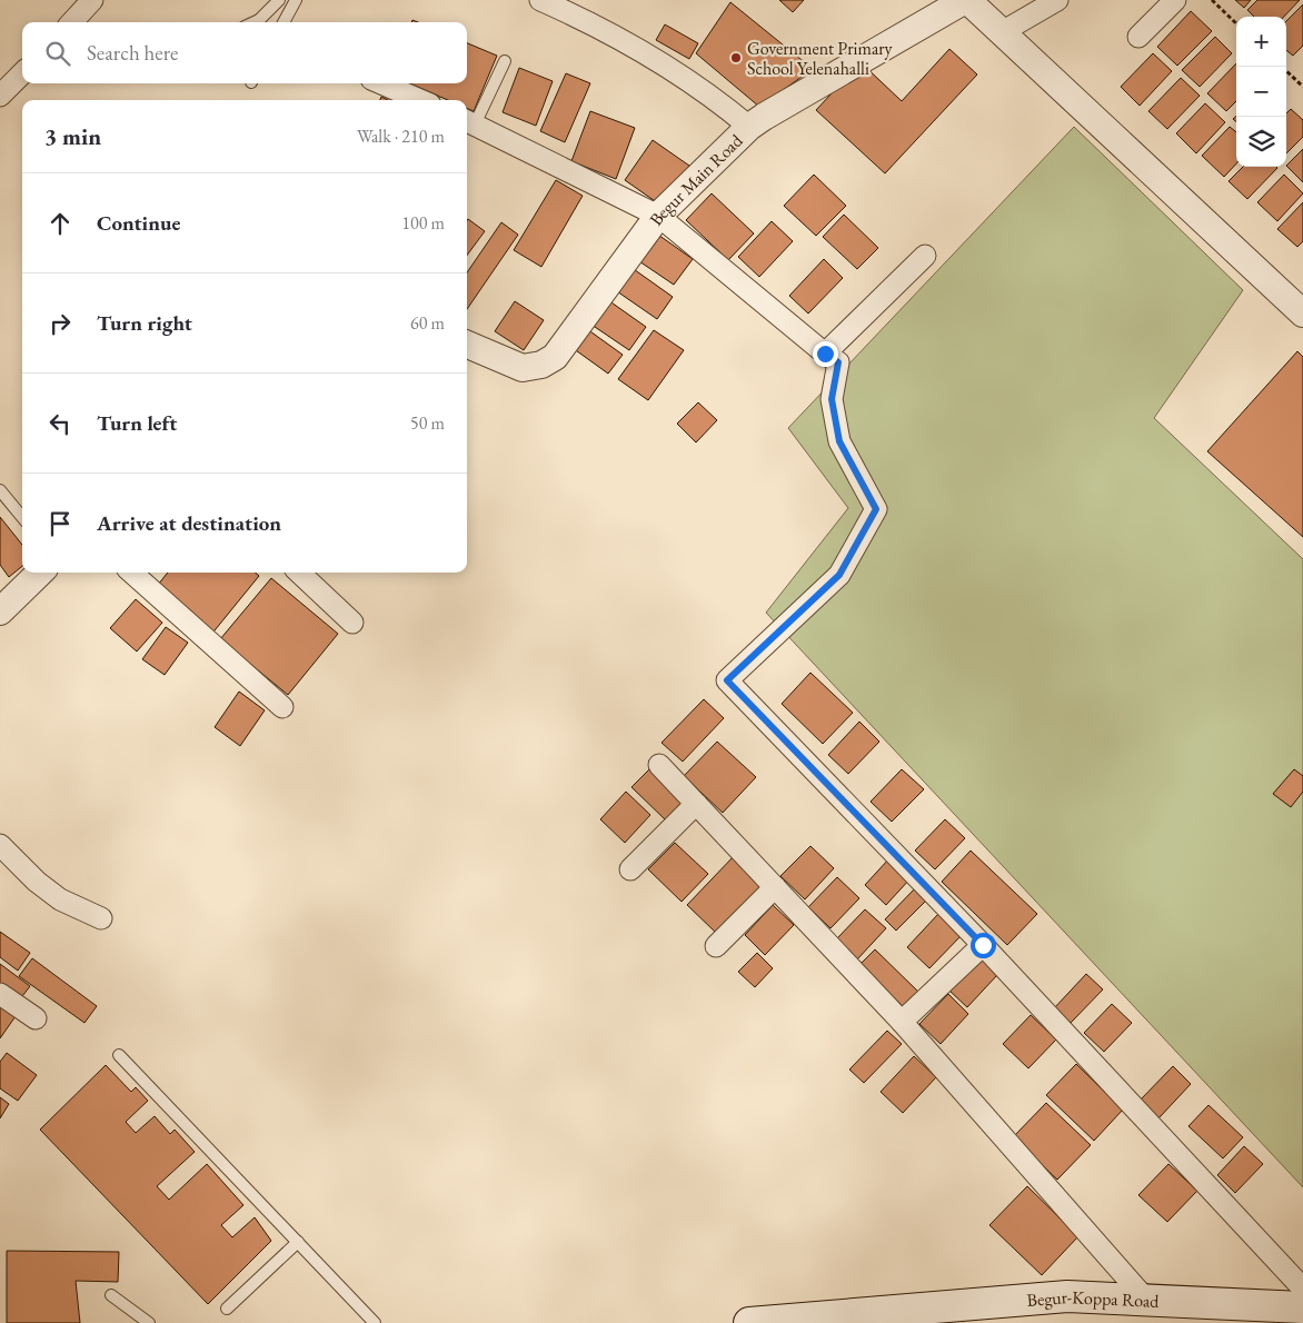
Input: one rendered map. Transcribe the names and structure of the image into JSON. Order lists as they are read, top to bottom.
{
  "streets": {
    "main road": ["Begur-Koppa Road"],
    "street": ["Begur Main Road"]
  },
  "places": ["Government Primary School Yelenahalli"],
  "page": {
    "map_buttons": ["+", "−"],
    "search": "Search here",
    "heading": ["3 min", "Walk · 210 m"],
    "list": [
      ["Continue", "100 m"],
      ["Turn right", "60 m"],
      ["Turn left", "50 m"],
      "Arrive at destination"
    ]
  }
}
